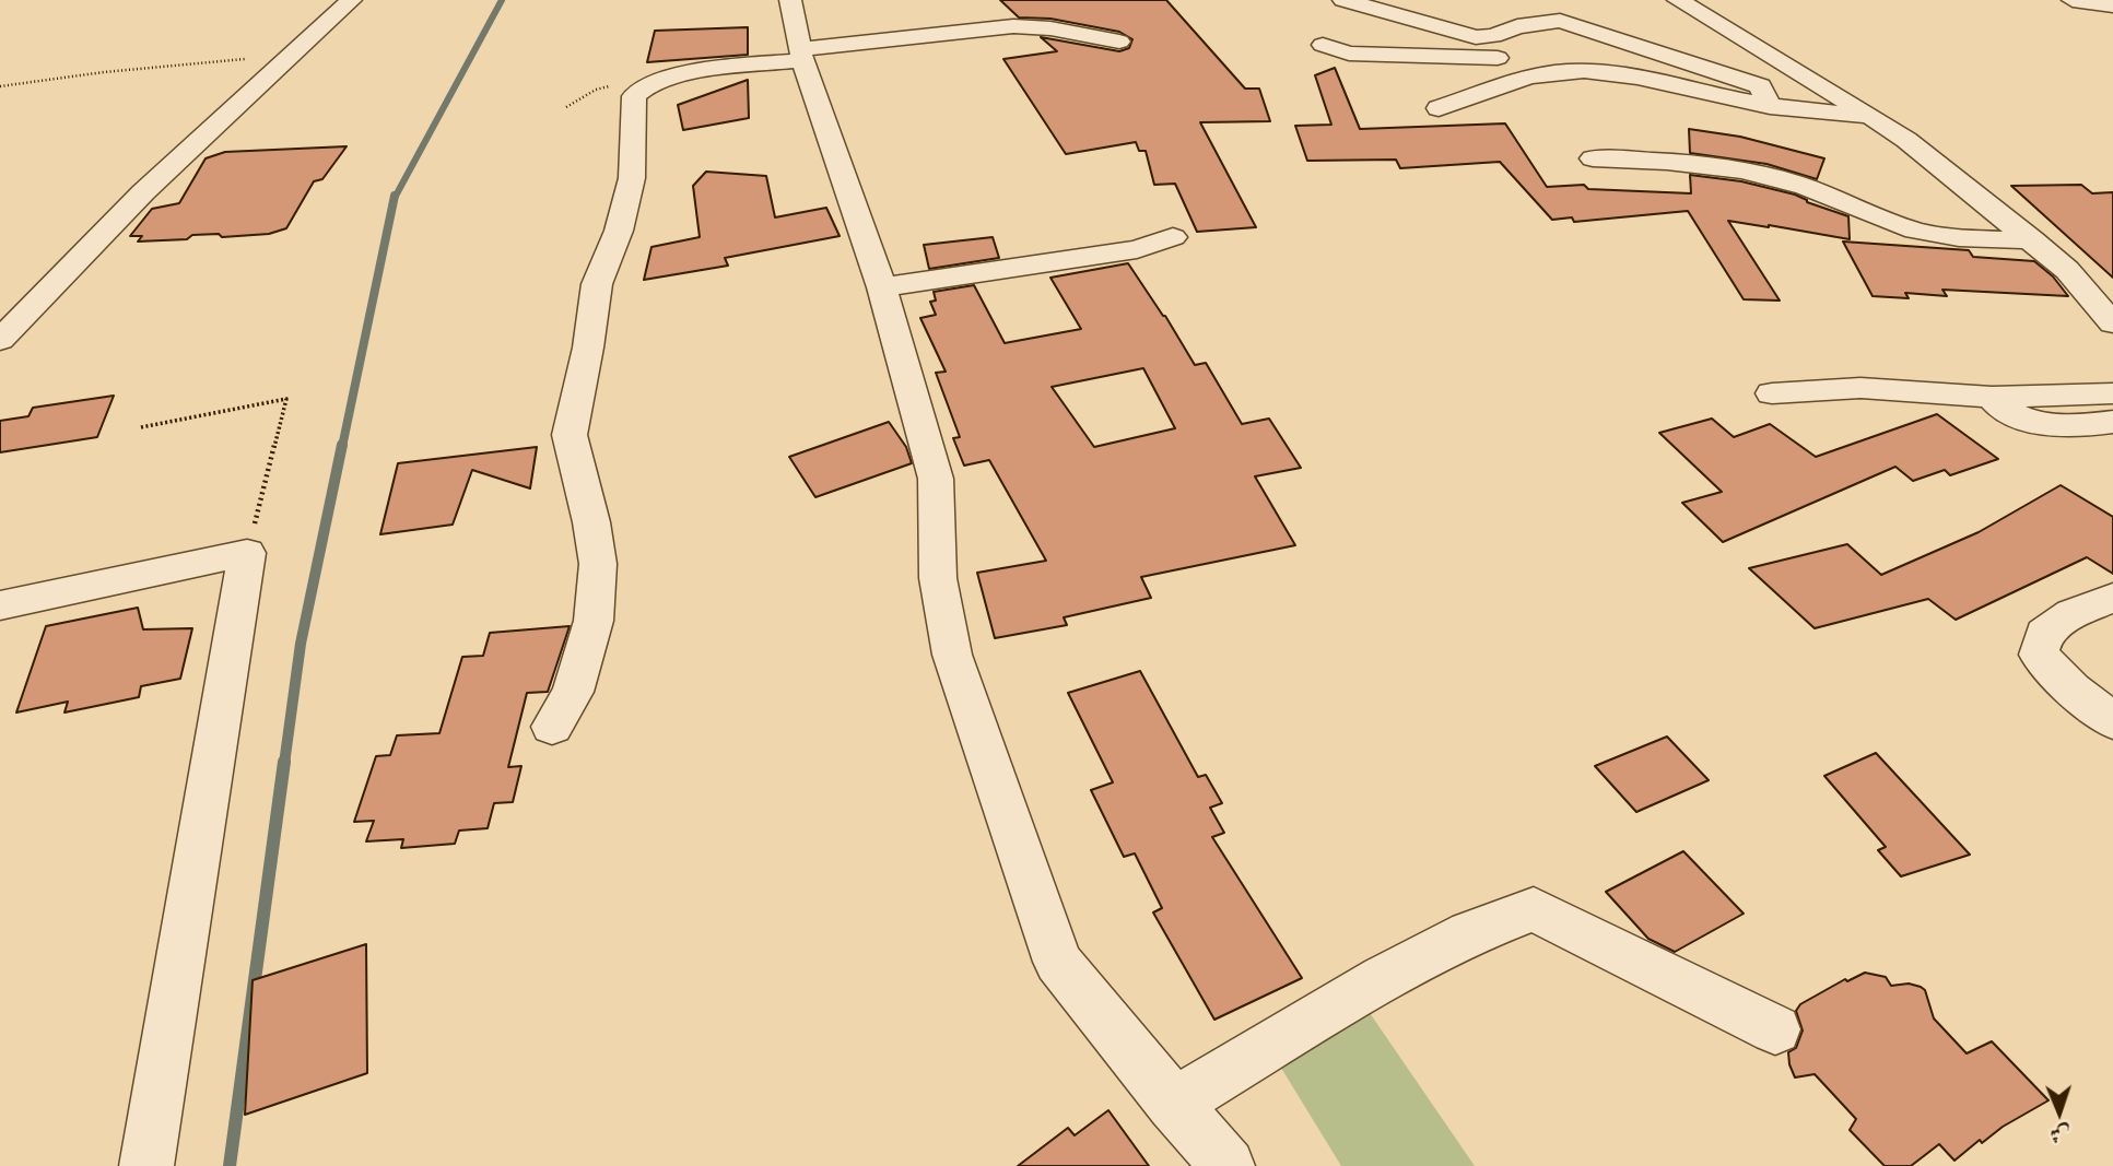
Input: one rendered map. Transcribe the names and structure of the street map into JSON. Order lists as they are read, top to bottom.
{
  "north": "bottom"
}
